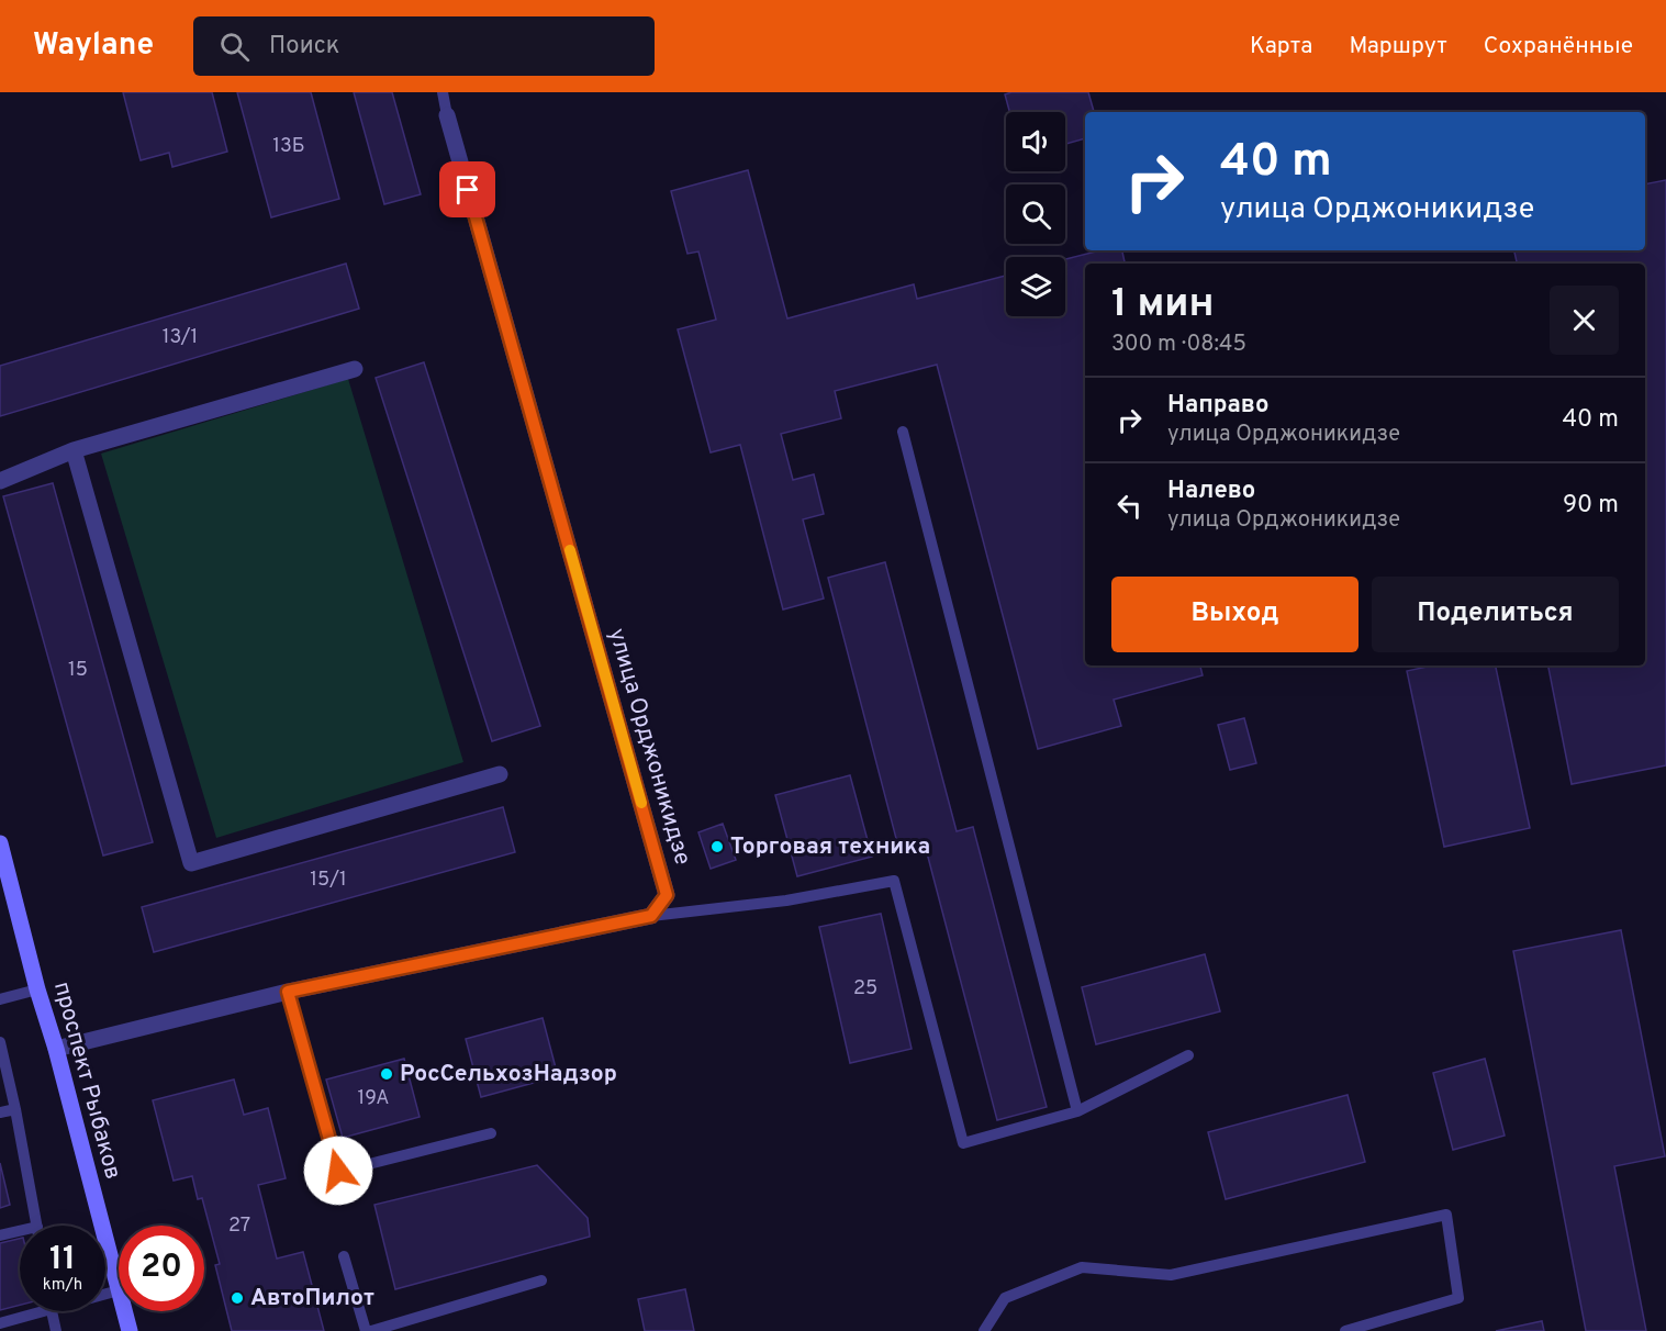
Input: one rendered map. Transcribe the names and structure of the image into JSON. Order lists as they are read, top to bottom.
{
  "streets": {
    "main road": ["проспект Рыбаков"],
    "street": ["улица Орджоникидзе"]
  },
  "places": ["Торговая техника", "РосСельхозНадзор", "АвтоПилот"],
  "house_numbers": [
    "13Б",
    "13/1",
    "15",
    "15/1",
    "25",
    "19А",
    "27"
  ],
  "page": {
    "header": "Waylane",
    "search": "Поиск",
    "nav": ["Карта", "Маршрут", "Сохранённые"],
    "turn": ["40 m", "улица Орджоникидзе"],
    "heading": ["1 мин", "300 m · 08:45"],
    "list": [
      {
        "name": "Направо",
        "note": "улица Орджоникидзе",
        "value": "40 m"
      },
      {
        "name": "Налево",
        "note": "улица Орджоникидзе",
        "value": "90 m"
      }
    ],
    "buttons": ["Выход", "Поделиться"],
    "speed": "11 km/h",
    "limit": "20"
  }
}
